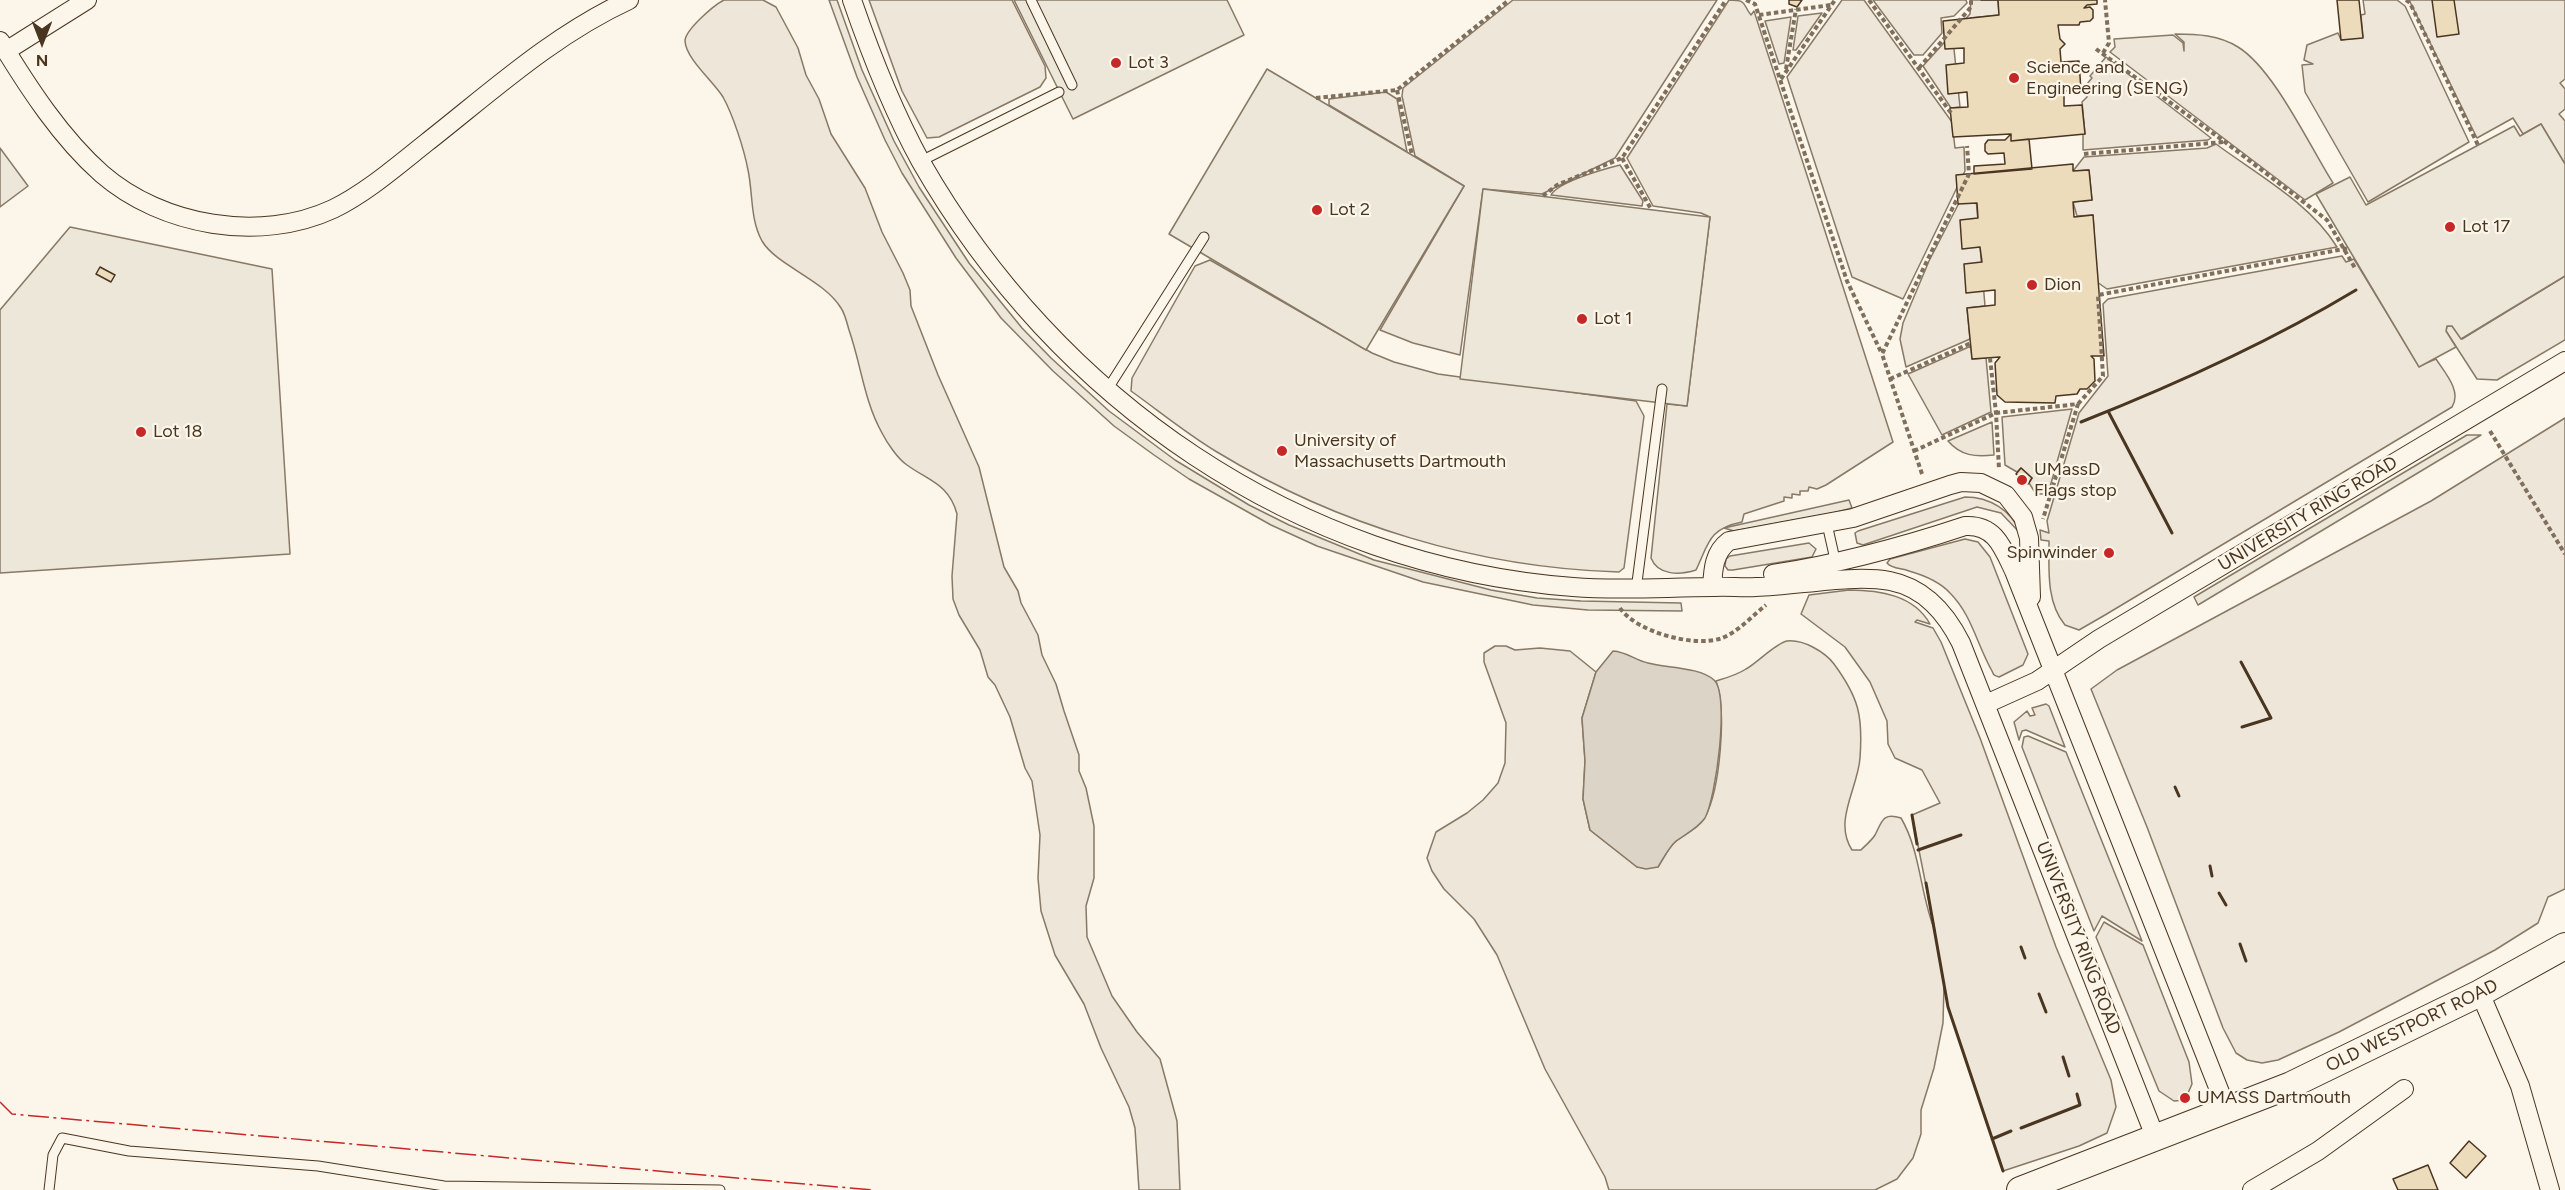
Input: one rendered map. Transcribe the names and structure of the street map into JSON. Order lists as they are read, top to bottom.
{
  "streets": {
    "main road": ["OLD WESTPORT ROAD"],
    "street": ["UNIVERSITY RING ROAD"]
  },
  "crossings": [
    ["UNIVERSITY RING ROAD", "OLD WESTPORT ROAD"]
  ],
  "places": [
    "Lot 3",
    "Science and Engineering (SENG)",
    "Lot 2",
    "Lot 17",
    "Dion",
    "Lot 1",
    "Lot 18",
    "University of Massachusetts Dartmouth",
    "UMassD Flags stop",
    "Spinwinder",
    "UMASS Dartmouth"
  ],
  "north": "bottom"
}
